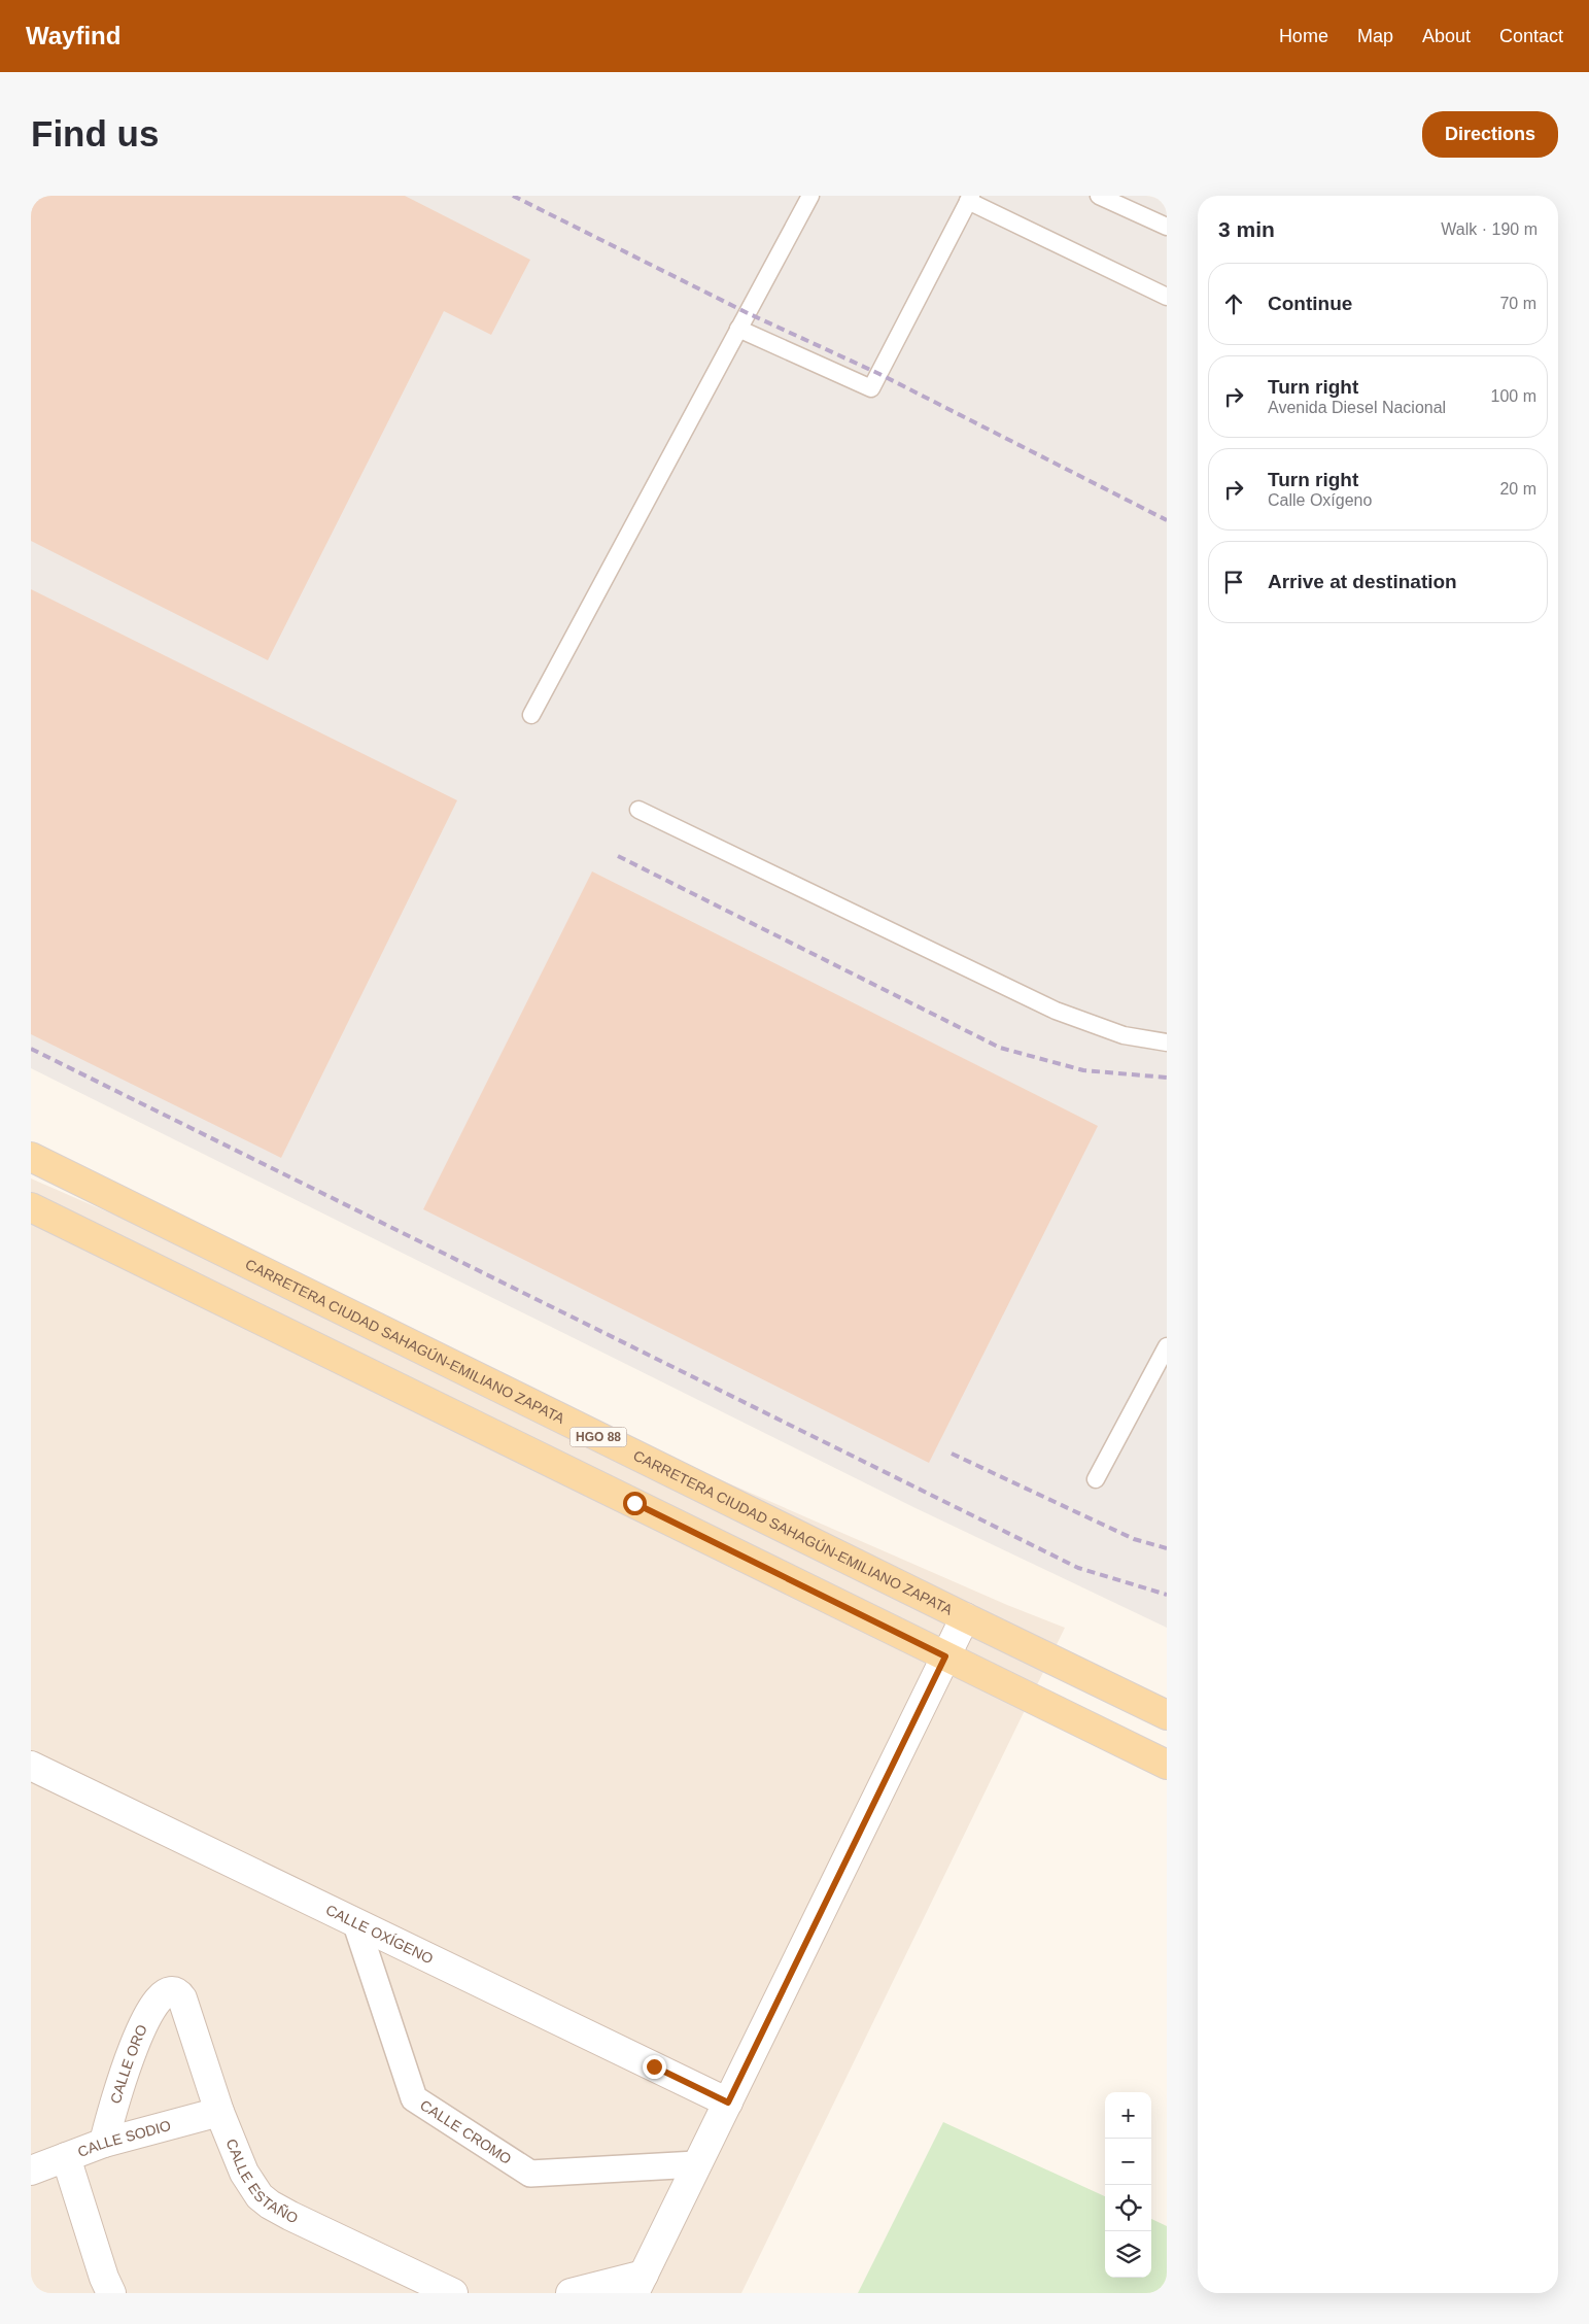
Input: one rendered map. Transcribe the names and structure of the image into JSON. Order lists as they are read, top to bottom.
{
  "streets": {
    "main road": ["CARRETERA CIUDAD SAHAGÚN-EMILIANO ZAPATA", "HGO 88"],
    "street": [
      "CALLE OXÍGENO",
      "CALLE ORO",
      "CALLE CROMO",
      "CALLE SODIO",
      "CALLE ESTAÑO"
    ]
  },
  "crossings": [
    ["CALLE OXÍGENO", "CALLE CROMO"],
    ["CALLE ORO", "CALLE SODIO"],
    ["CALLE ORO", "CALLE ESTAÑO"],
    ["CALLE SODIO", "CALLE ESTAÑO"]
  ],
  "page": {
    "header": "Wayfind",
    "nav": [
      "Home",
      "Map",
      "About",
      "Contact"
    ],
    "buttons": "Directions",
    "title": "Find us",
    "heading": ["3 min", "Walk · 190 m"],
    "list": [
      ["Continue", "70 m"],
      ["Turn right", "Avenida Diesel Nacional", "100 m"],
      ["Turn right", "Calle Oxígeno", "20 m"],
      "Arrive at destination"
    ],
    "map_buttons": ["+", "−"]
  }
}
